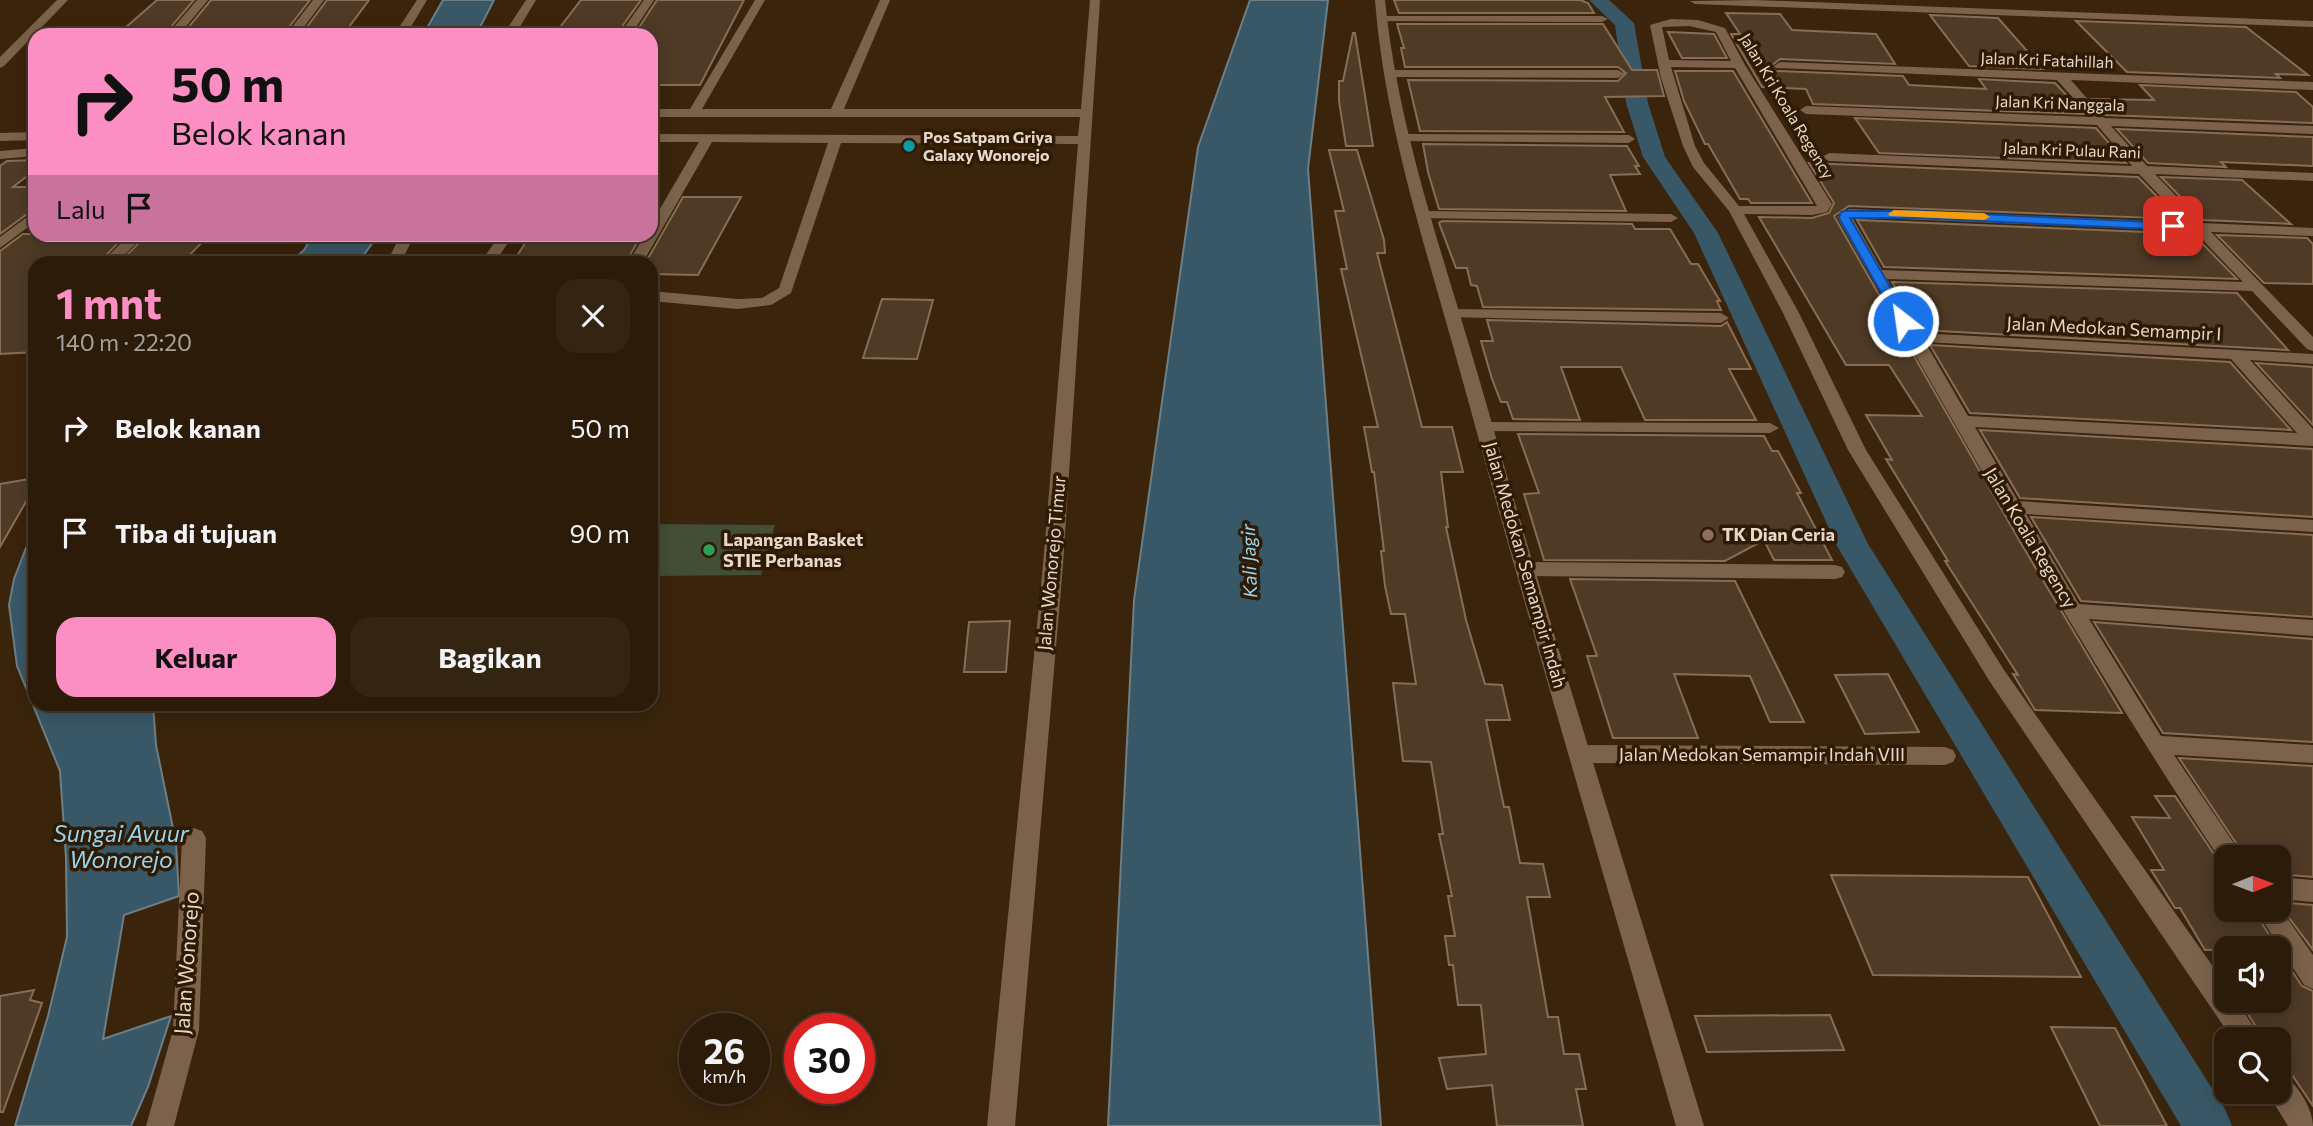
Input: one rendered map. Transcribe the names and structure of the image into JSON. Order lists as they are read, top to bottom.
{
  "streets": {
    "street": [
      "Jalan Kri Fatahillah",
      "Jalan Kri Nanggala",
      "Jalan Kri Koala Regency",
      "Jalan Kri Pulau Rani",
      "Jalan Medokan Semampir I",
      "Jalan Koala Regency",
      "Jalan Wonorejo Timur",
      "Jalan Medokan Semampir Indah",
      "Jalan Medokan Semampir Indah VIII",
      "Jalan Wonorejo"
    ]
  },
  "crossings": [
    ["Jalan Medokan Semampir I", "Jalan Koala Regency"],
    ["Jalan Medokan Semampir Indah", "Jalan Medokan Semampir Indah VIII"]
  ],
  "water": ["Kali Jagir", "Sungai Avuur Wonorejo"],
  "places": ["Pos Satpam Griya Galaxy Wonorejo", "TK Dian Ceria", "Lapangan Basket STIE Perbanas"],
  "north": "right",
  "page": {
    "turn": ["50 m", "Belok kanan"],
    "then": "Lalu",
    "heading": ["1 mnt", "140 m · 22:20"],
    "list": [
      {
        "name": "Belok kanan",
        "value": "50 m"
      },
      {
        "name": "Tiba di tujuan",
        "value": "90 m"
      }
    ],
    "buttons": ["Keluar", "Bagikan"],
    "speed": "26 km/h",
    "limit": "30"
  }
}
